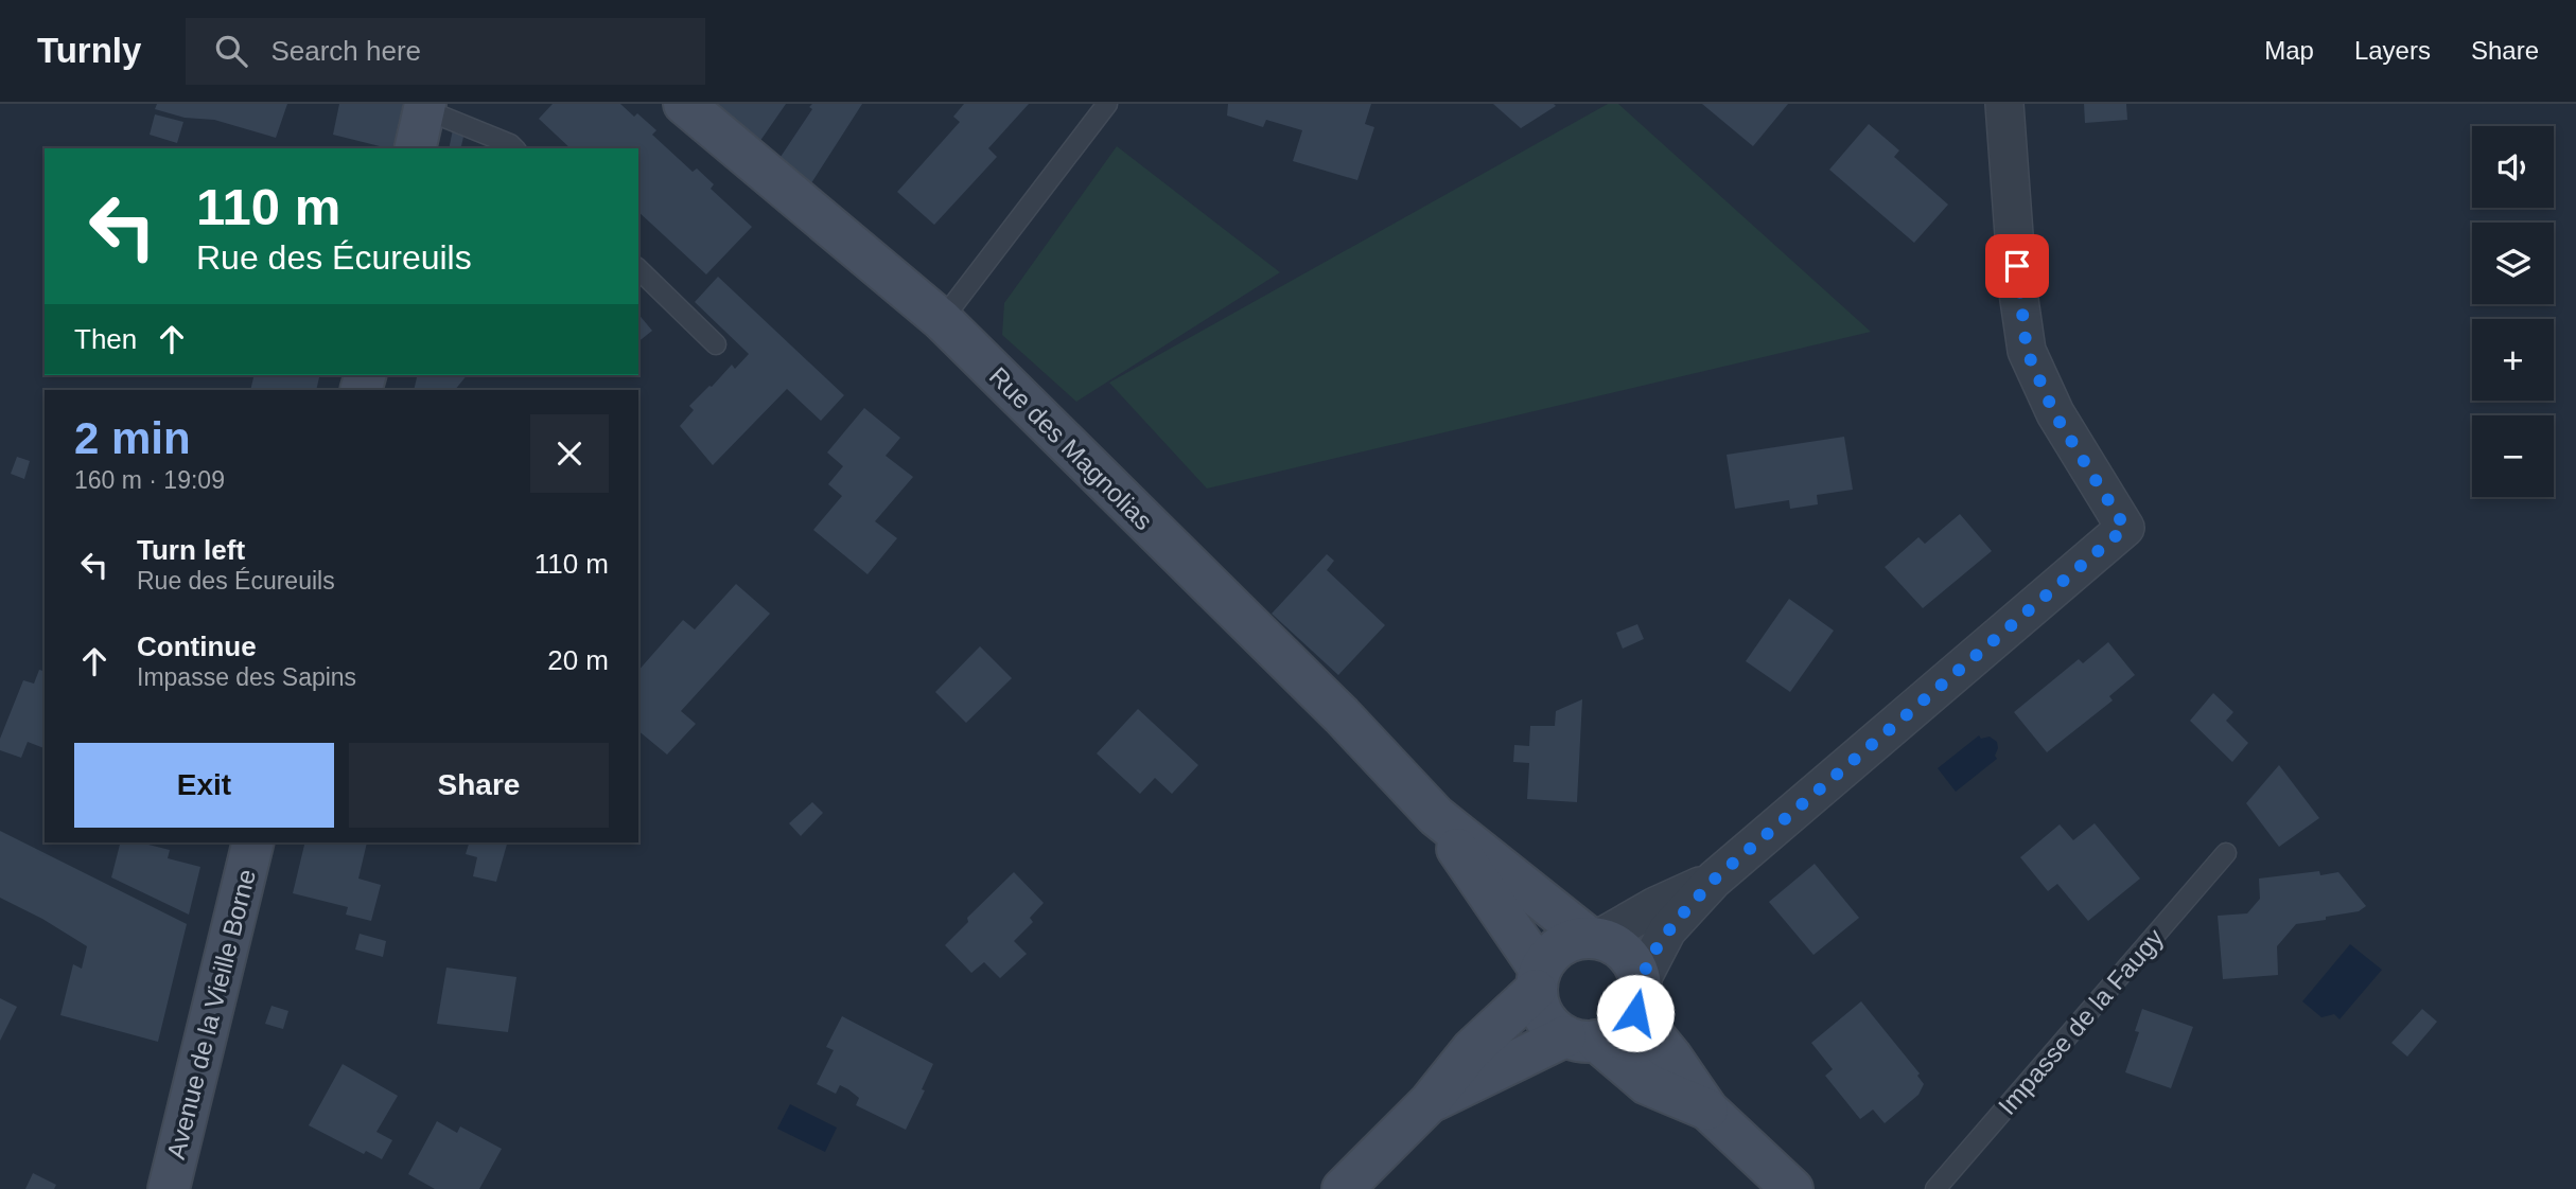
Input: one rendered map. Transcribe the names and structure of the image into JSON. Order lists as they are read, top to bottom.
{
  "streets": {
    "street": ["Rue des Magnolias", "Avenue de la Vieille Borne"],
    "lane": ["Impasse de la Faugy"]
  },
  "page": {
    "header": "Turnly",
    "search": "Search here",
    "nav": ["Map", "Layers", "Share"],
    "map_buttons": ["+", "−"],
    "turn": ["110 m", "Rue des Écureuils"],
    "then": "Then",
    "heading": ["2 min", "160 m · 19:09"],
    "list": [
      {
        "name": "Turn left",
        "note": "Rue des Écureuils",
        "value": "110 m"
      },
      {
        "name": "Continue",
        "note": "Impasse des Sapins",
        "value": "20 m"
      }
    ],
    "buttons": ["Exit", "Share"]
  }
}
